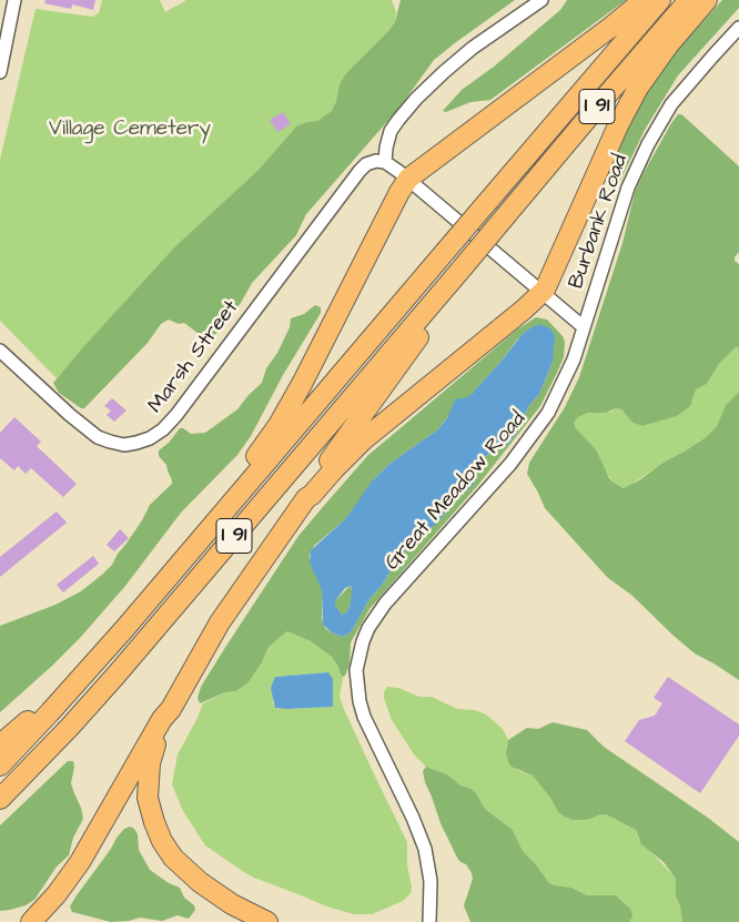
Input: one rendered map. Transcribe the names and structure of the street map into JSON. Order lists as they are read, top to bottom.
{
  "streets": {
    "highway": ["I 91"],
    "street": ["Burbank Road", "Marsh Street", "Great Meadow Road"]
  },
  "crossings": [
    ["Burbank Road", "Great Meadow Road"]
  ],
  "parks": ["Village Cemetery"]
}
